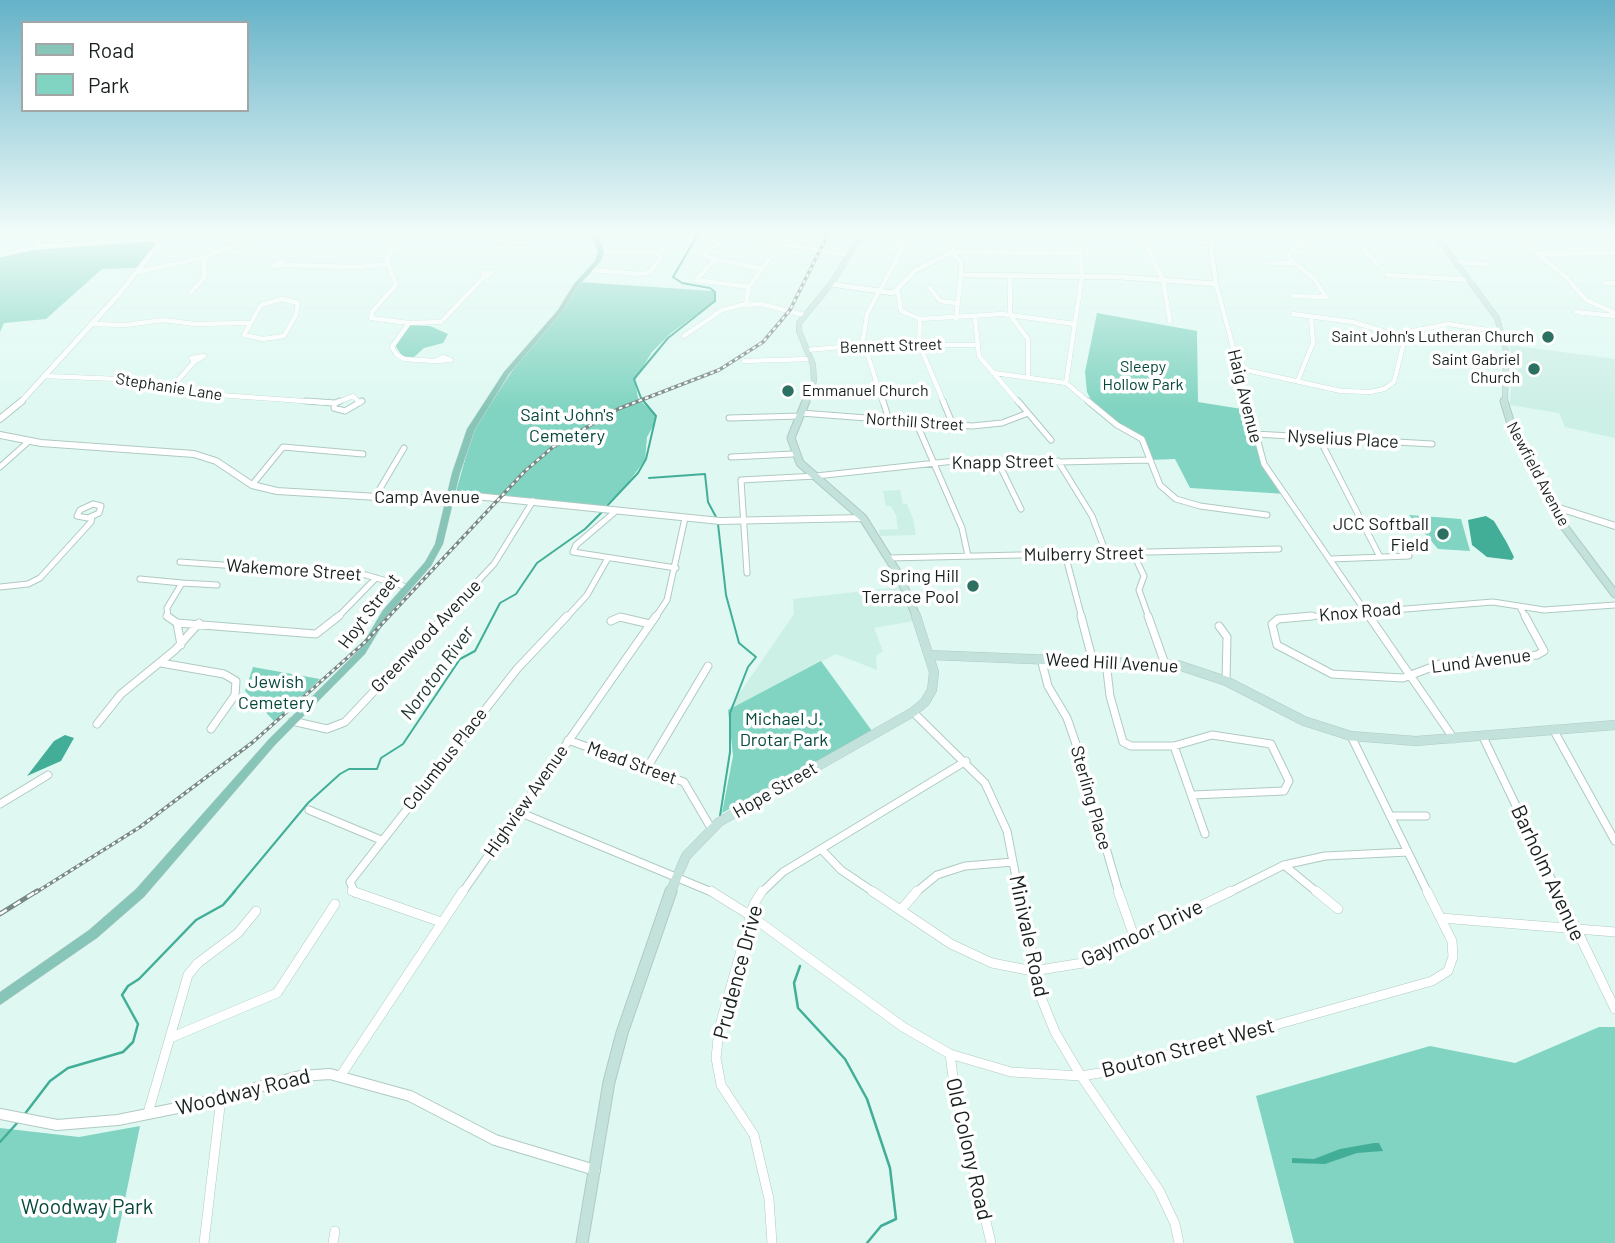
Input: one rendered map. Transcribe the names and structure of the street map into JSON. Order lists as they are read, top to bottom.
{
  "streets": {
    "main road": [
      "Newfield Avenue",
      "Hoyt Street",
      "Weed Hill Avenue",
      "Hope Street"
    ],
    "street": [
      "Bennett Street",
      "Stephanie Lane",
      "Haig Avenue",
      "Northill Street",
      "Nyselius Place",
      "Knapp Street",
      "Camp Avenue",
      "Mulberry Street",
      "Wakemore Street",
      "Knox Road",
      "Greenwood Avenue",
      "Lund Avenue",
      "Columbus Place",
      "Mead Street",
      "Sterling Place",
      "Highview Avenue",
      "Barholm Avenue",
      "Gaymoor Drive",
      "Minivale Road",
      "Prudence Drive",
      "Bouton Street West",
      "Woodway Road",
      "Old Colony Road"
    ]
  },
  "crossings": [
    ["Haig Avenue", "Nyselius Place"],
    ["Haig Avenue", "Knox Road"],
    ["Haig Avenue", "Lund Avenue"],
    ["Haig Avenue", "Weed Hill Avenue"],
    ["Knapp Street", "Camp Avenue"],
    ["Knapp Street", "Hope Street"],
    ["Camp Avenue", "Hoyt Street"],
    ["Camp Avenue", "Greenwood Avenue"],
    ["Camp Avenue", "Hope Street"],
    ["Camp Avenue", "Highview Avenue"],
    ["Mulberry Street", "Hope Street"],
    ["Wakemore Street", "Hoyt Street"],
    ["Hoyt Street", "Greenwood Avenue"],
    ["Knox Road", "Lund Avenue"],
    ["Weed Hill Avenue", "Hope Street"],
    ["Weed Hill Avenue", "Sterling Place"],
    ["Weed Hill Avenue", "Barholm Avenue"],
    ["Weed Hill Avenue", "Bouton Street West"],
    ["Columbus Place", "Highview Avenue"],
    ["Mead Street", "Hope Street"],
    ["Mead Street", "Highview Avenue"],
    ["Hope Street", "Minivale Road"],
    ["Hope Street", "Bouton Street West"],
    ["Hope Street", "Woodway Road"],
    ["Sterling Place", "Gaymoor Drive"],
    ["Highview Avenue", "Bouton Street West"],
    ["Highview Avenue", "Woodway Road"],
    ["Gaymoor Drive", "Minivale Road"],
    ["Gaymoor Drive", "Prudence Drive"],
    ["Gaymoor Drive", "Bouton Street West"],
    ["Minivale Road", "Prudence Drive"],
    ["Minivale Road", "Bouton Street West"],
    ["Prudence Drive", "Bouton Street West"],
    ["Bouton Street West", "Old Colony Road"]
  ],
  "water": ["Noroton River"],
  "parks": [
    "Sleepy Hollow Park",
    "Saint John's Cemetery",
    "Jewish Cemetery",
    "Michael J. Drotar Park",
    "Woodway Park"
  ],
  "places": [
    "Saint John's Lutheran Church",
    "Saint Gabriel Church",
    "Emmanuel Church",
    "JCC Softball Field",
    "Spring Hill Terrace Pool"
  ],
  "legend": ["Road", "Park"]
}
